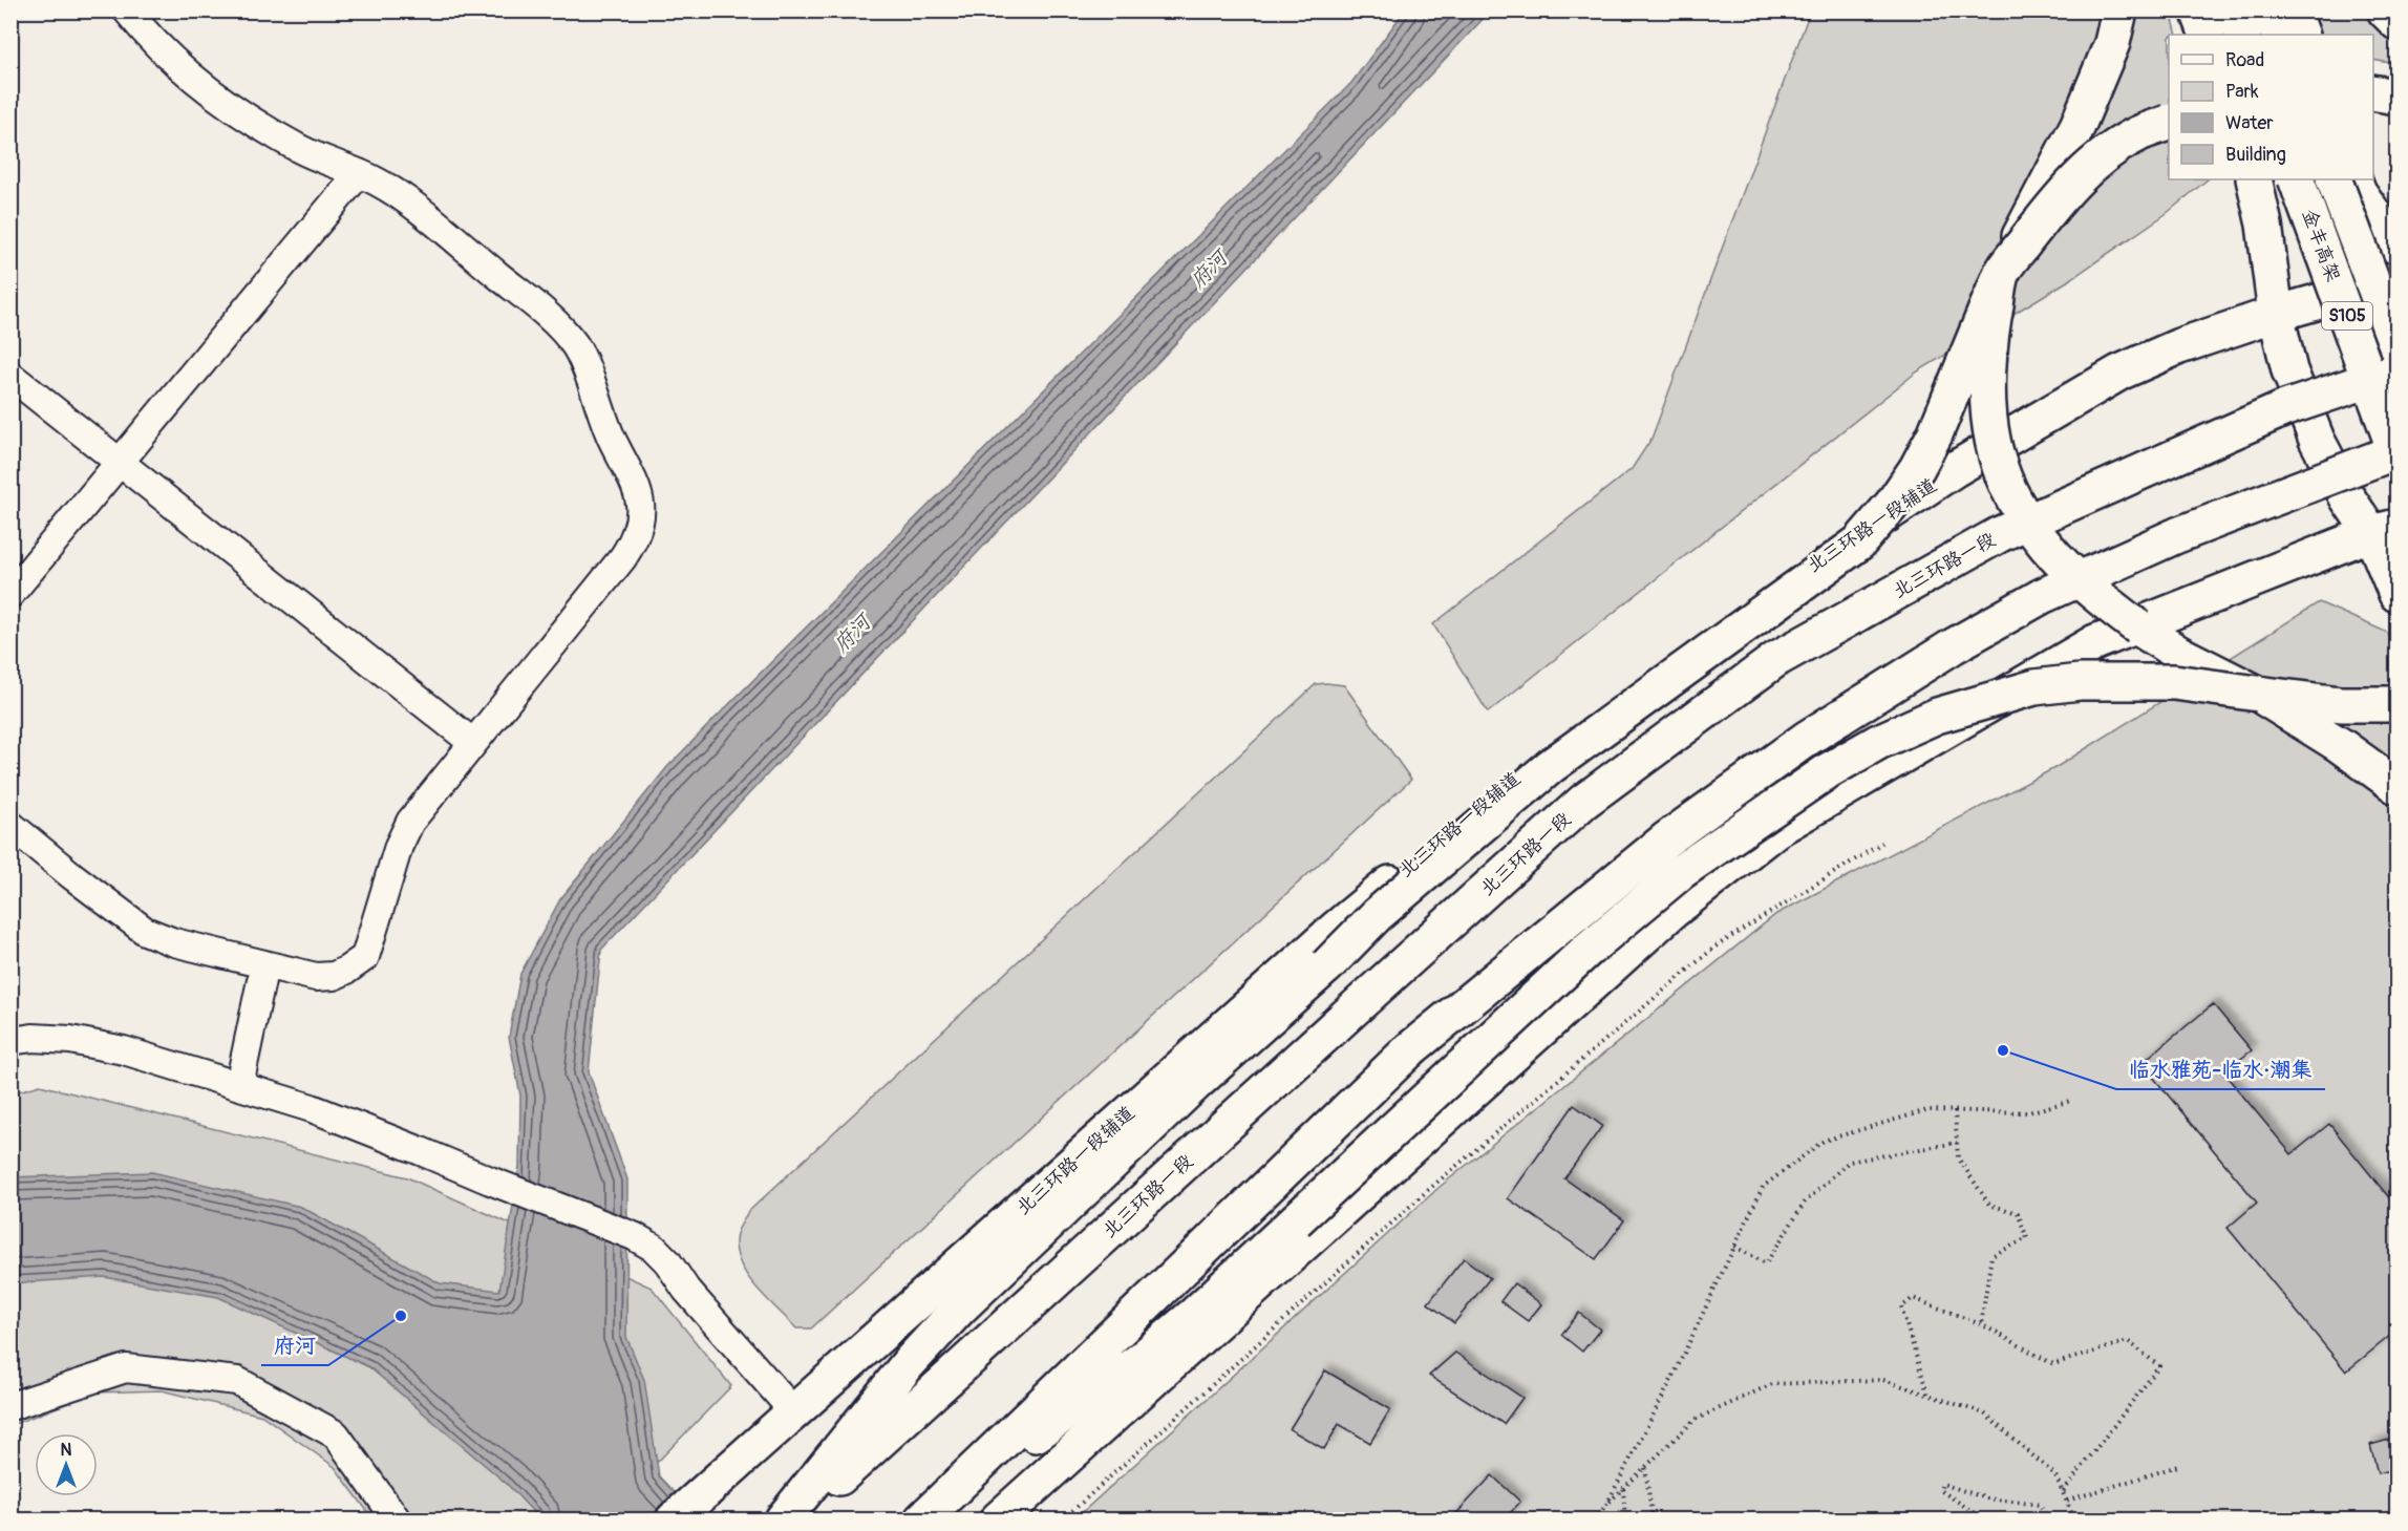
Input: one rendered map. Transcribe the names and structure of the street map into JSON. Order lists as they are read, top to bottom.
{
  "streets": {
    "main road": [
      "金丰高架",
      "S105",
      "北三环路一段辅道",
      "北三环路一段"
    ]
  },
  "crossings": [
    ["金丰高架", "北三环路一段"]
  ],
  "water": ["府河"],
  "places": ["临水雅苑-临水·潮集", "府河"],
  "legend": [
    "Road",
    "Park",
    "Water",
    "Building"
  ],
  "north": "top"
}
